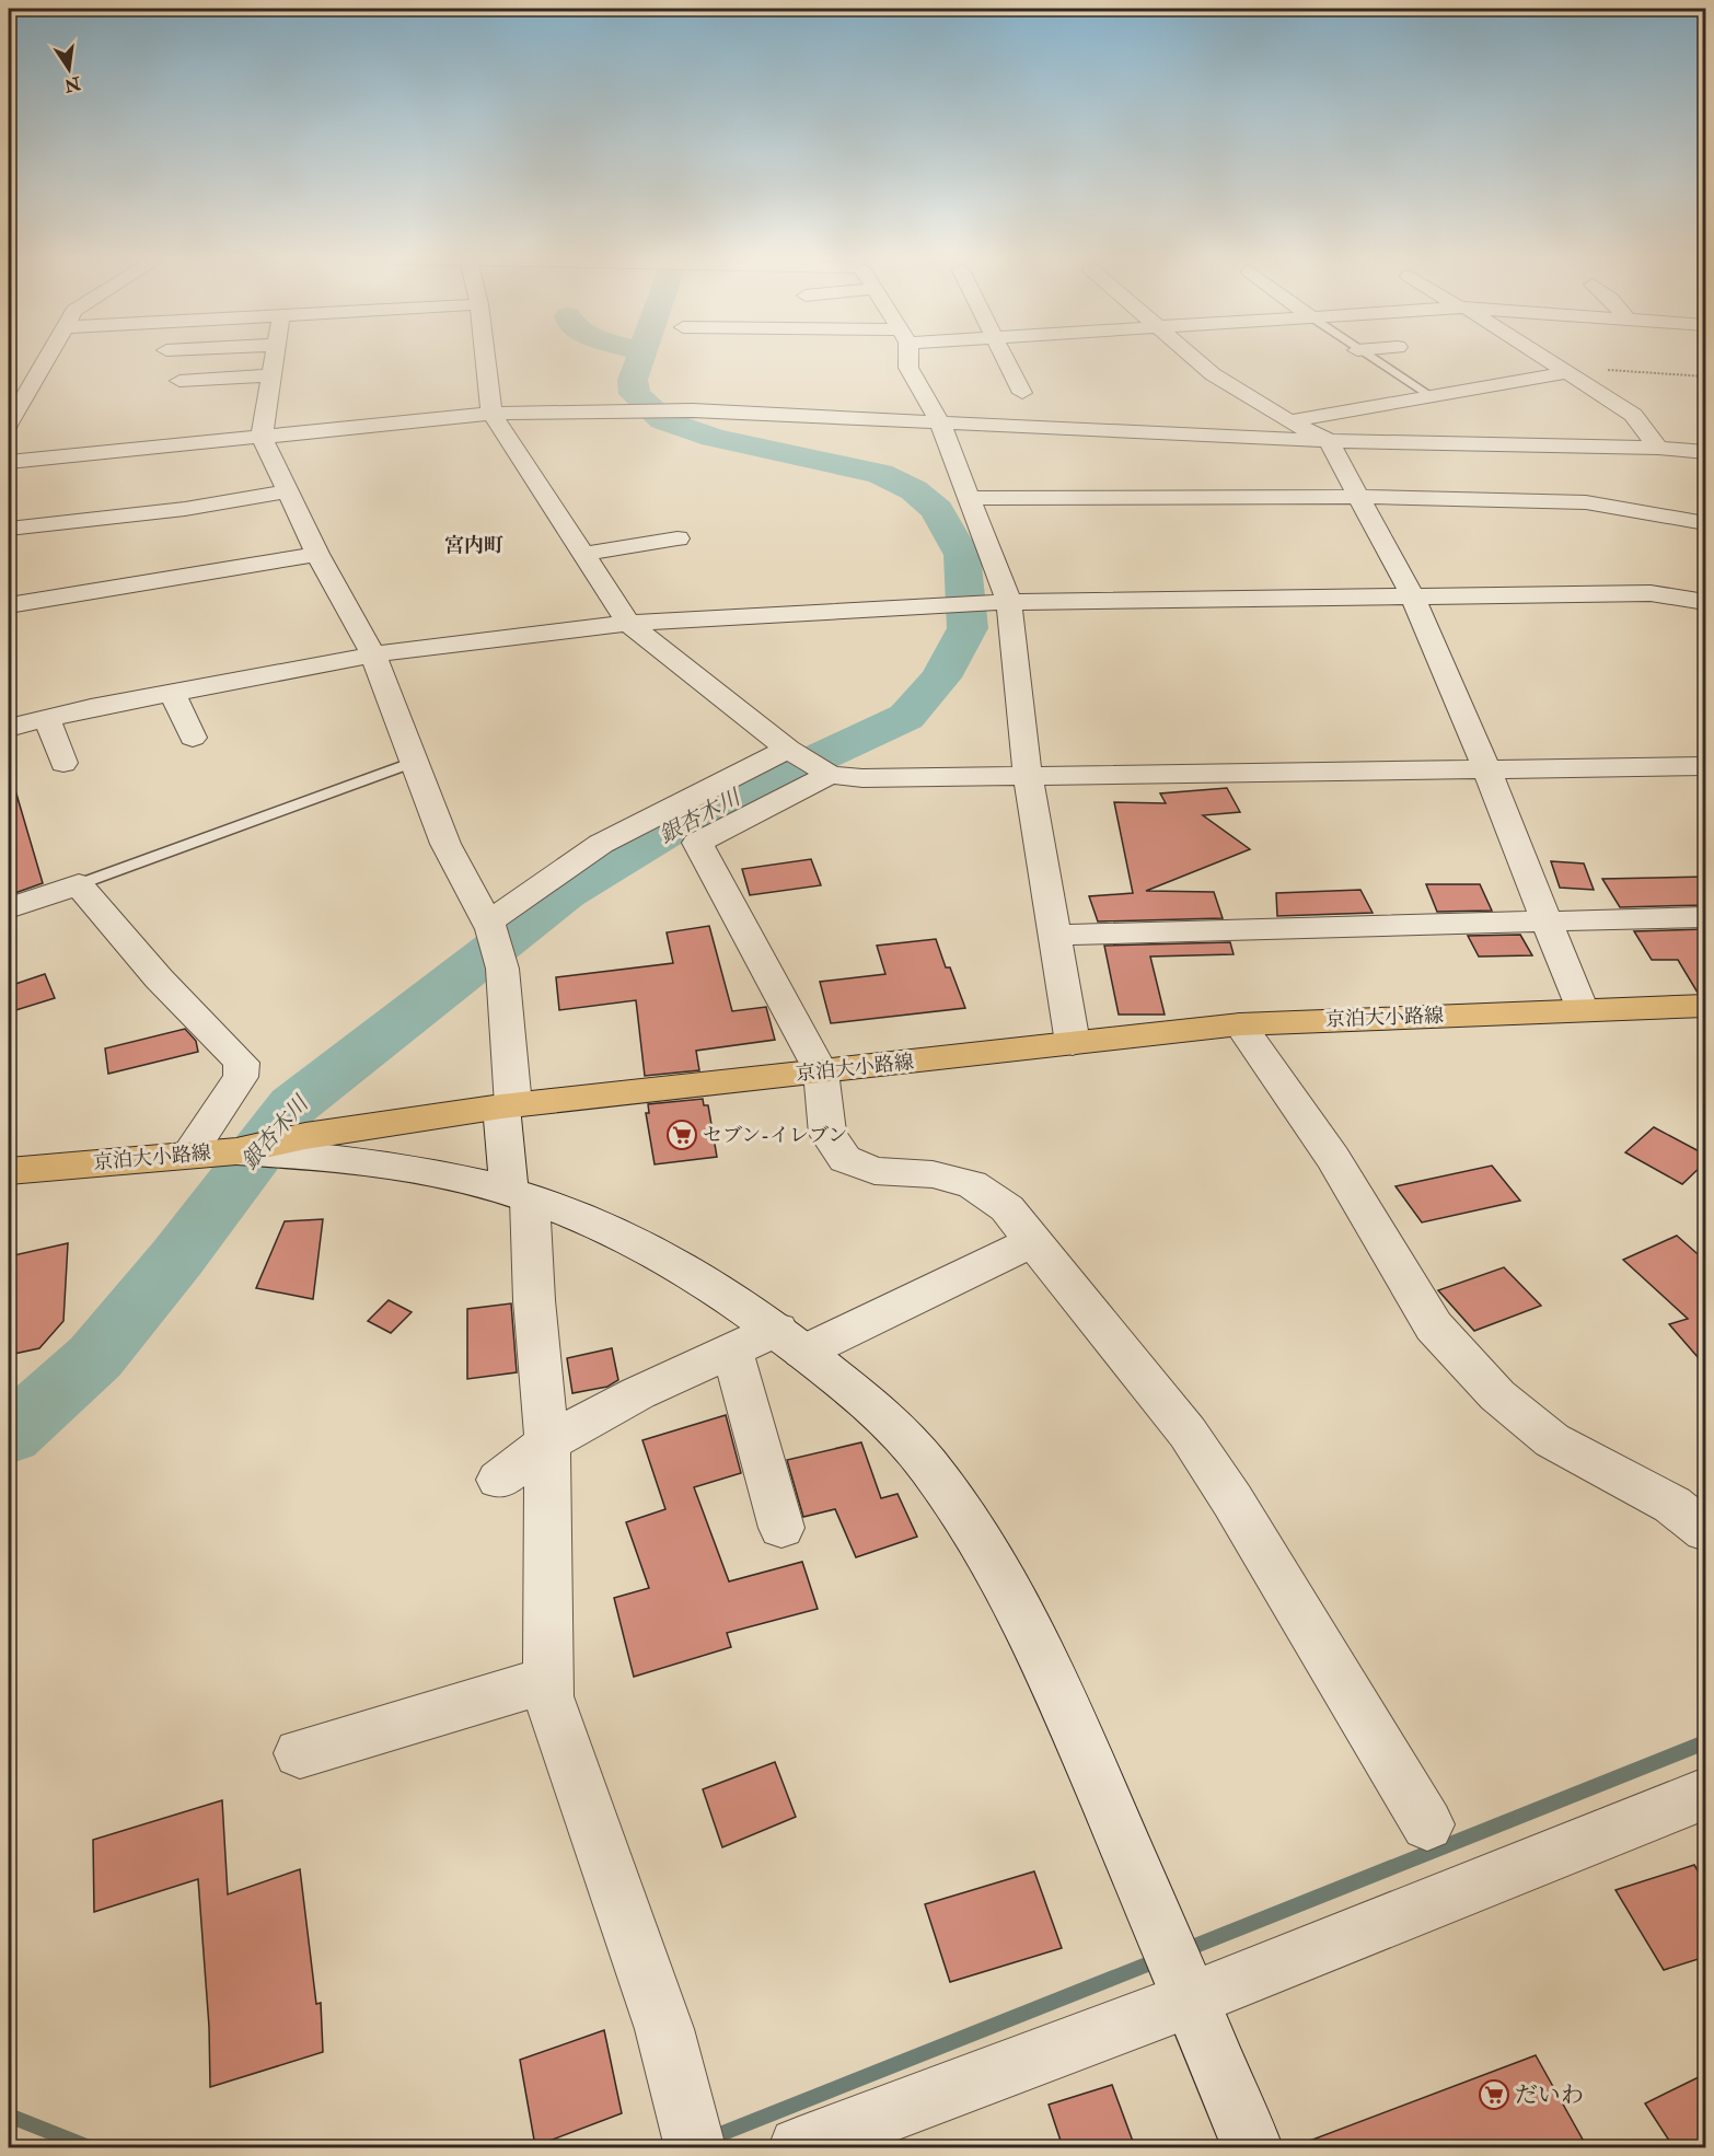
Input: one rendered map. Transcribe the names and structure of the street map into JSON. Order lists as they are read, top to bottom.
{
  "streets": {
    "main road": ["京泊大小路線"]
  },
  "districts": ["宮内町"],
  "water": ["銀杏木川"],
  "places": {
    "supermarket": ["セブン-イレブン", "だいわ"]
  },
  "north": "bottom"
}
